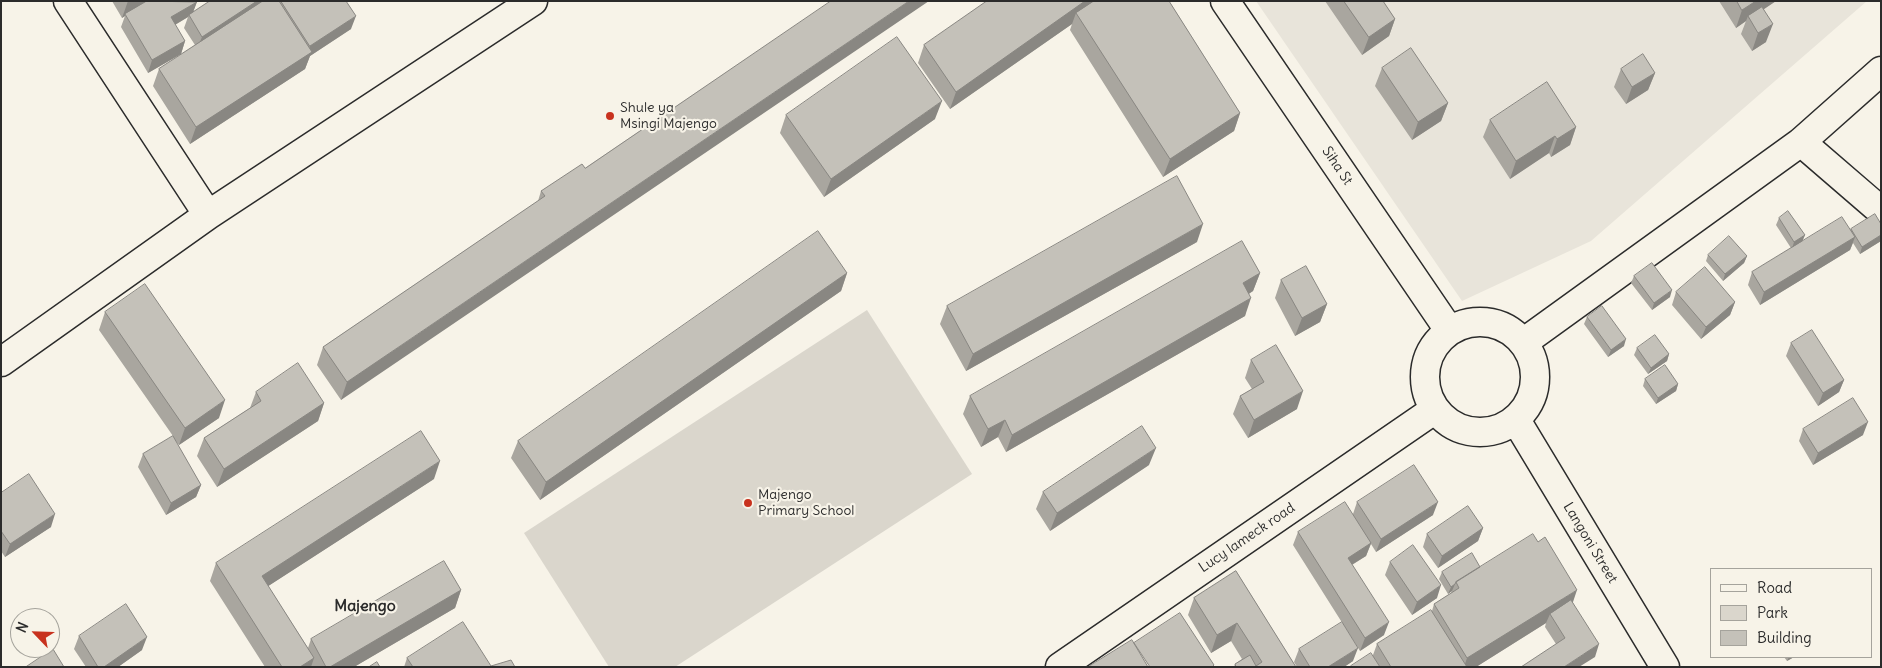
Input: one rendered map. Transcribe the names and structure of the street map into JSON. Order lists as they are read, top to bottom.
{
  "streets": {
    "street": ["Siha St", "Lucy lameck road", "Langoni Street"]
  },
  "crossings": [
    ["Siha St", "Lucy lameck road"],
    ["Siha St", "Langoni Street"],
    ["Lucy lameck road", "Langoni Street"]
  ],
  "districts": ["Majengo"],
  "places": ["Shule ya Msingi Majengo", "Majengo Primary School"],
  "legend": ["Road", "Park", "Building"],
  "north": "top left"
}
